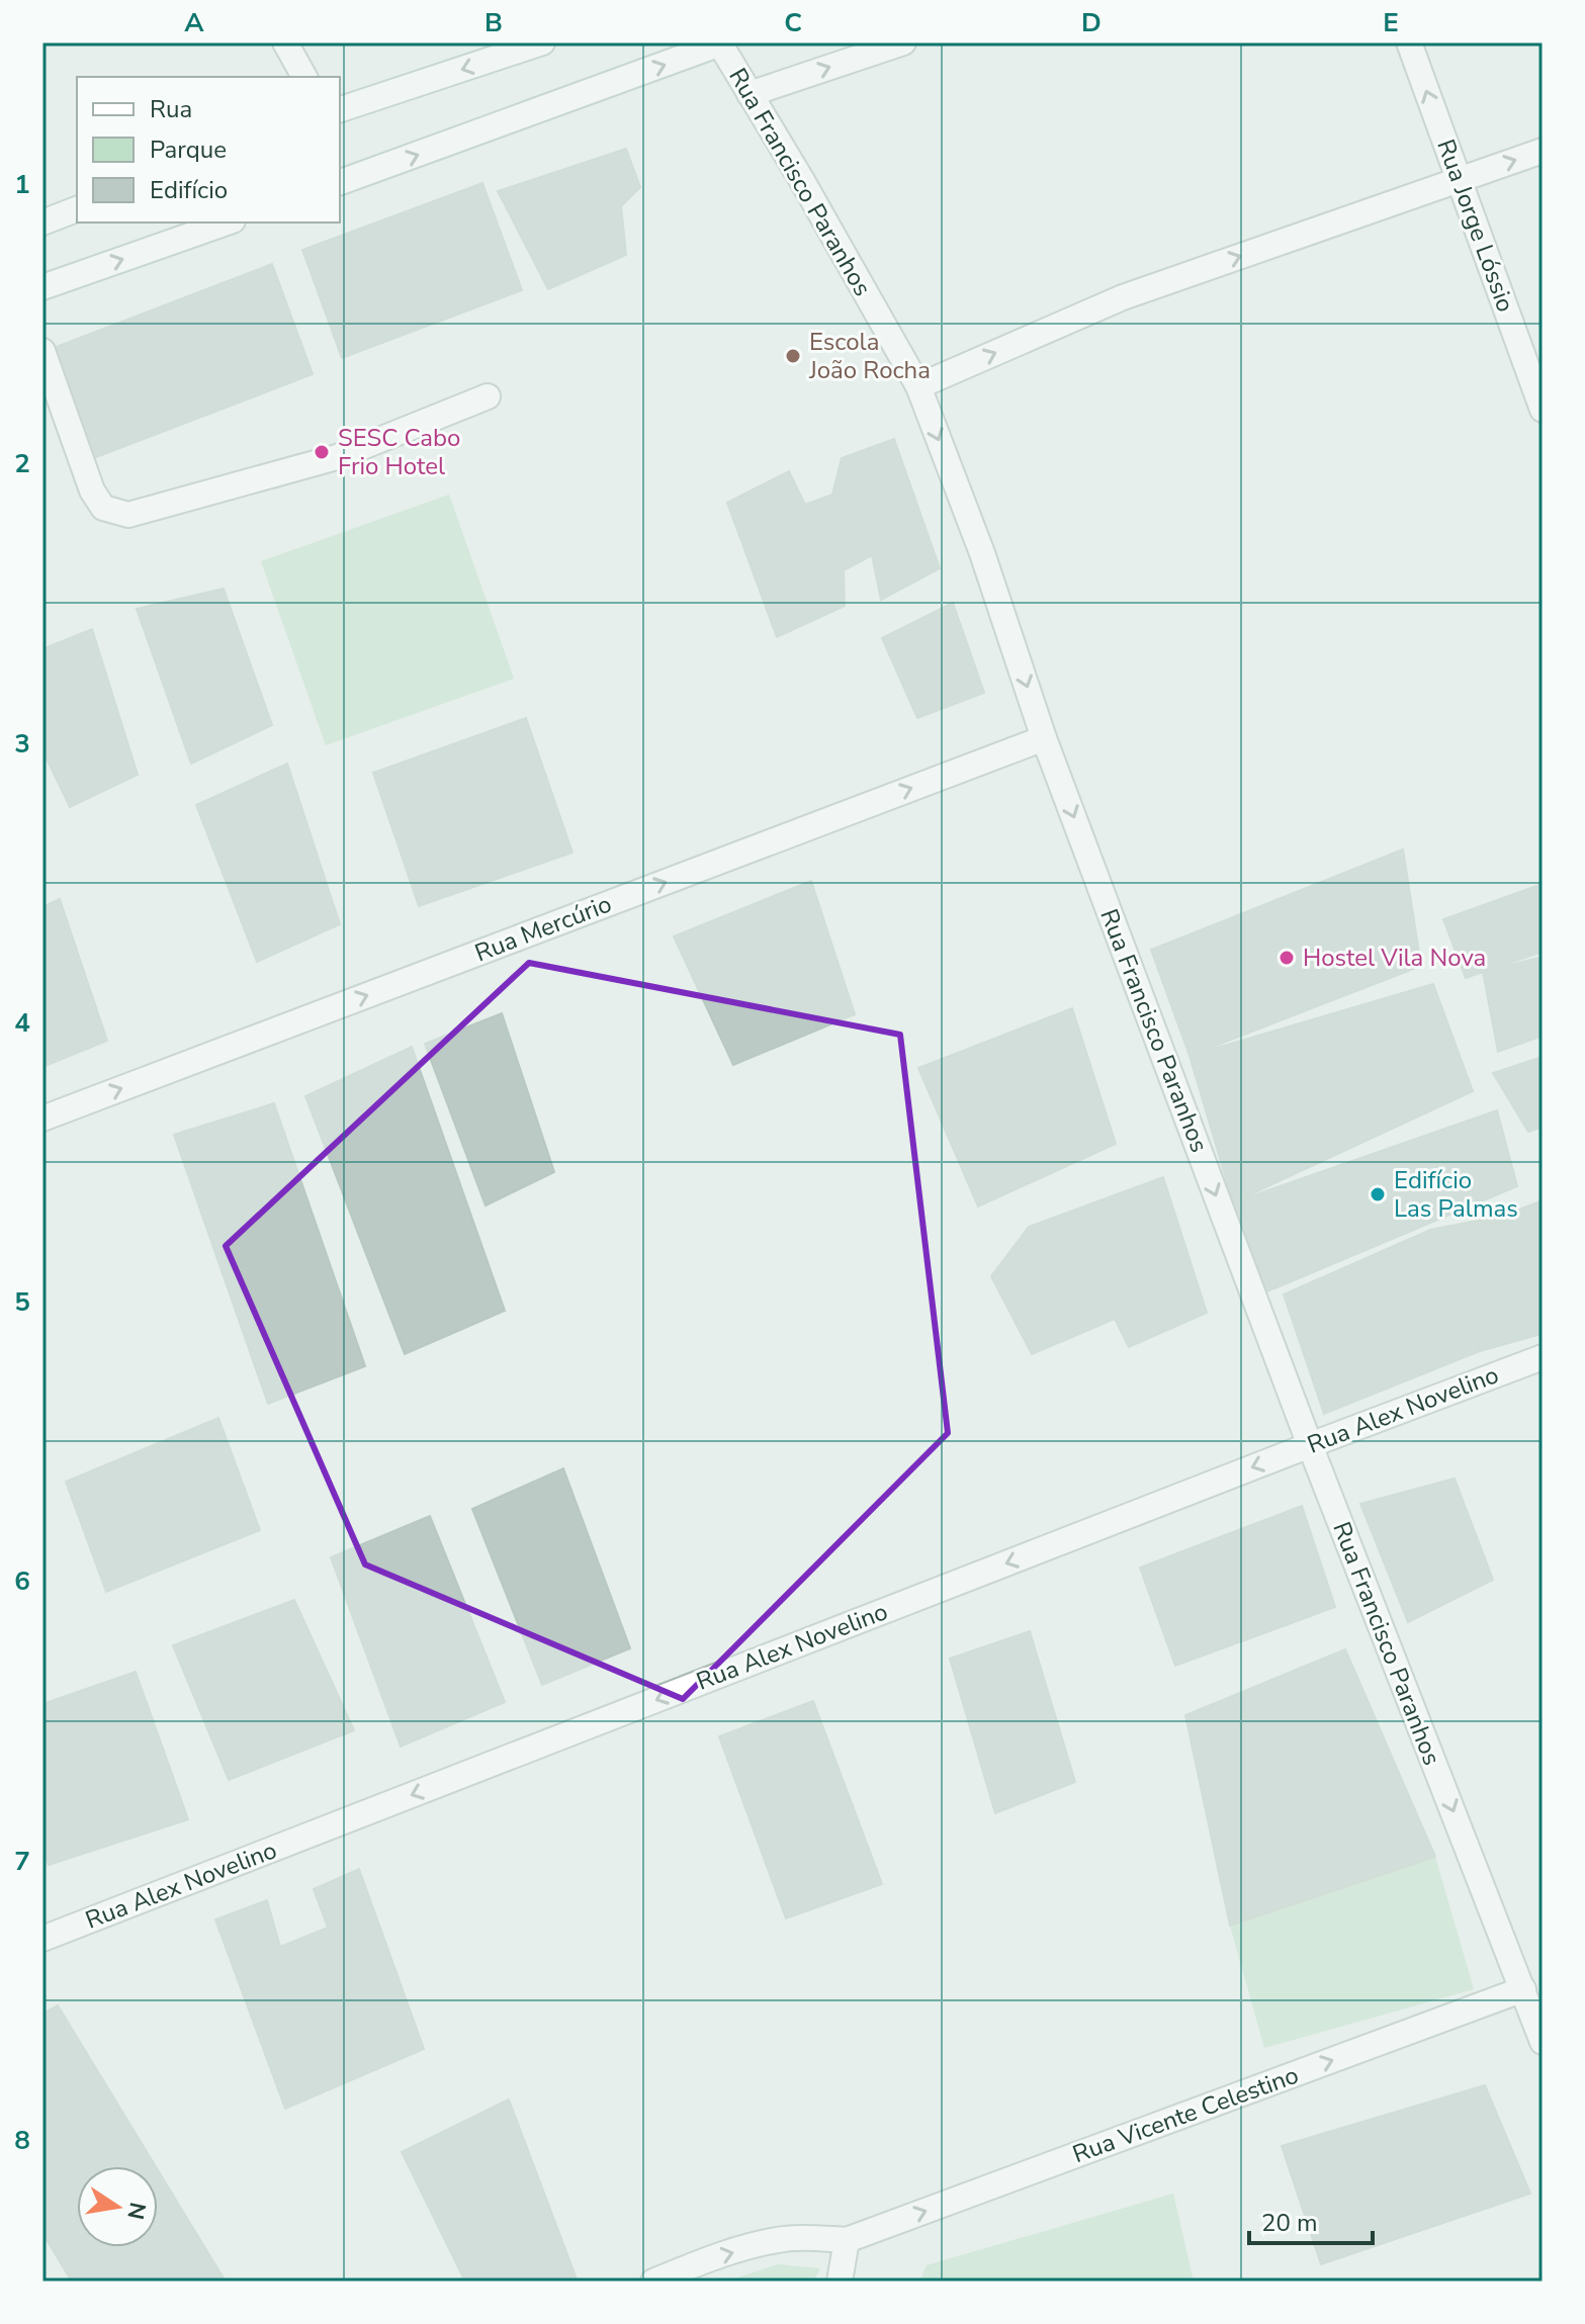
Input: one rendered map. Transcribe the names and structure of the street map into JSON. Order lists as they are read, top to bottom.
{
  "streets": {
    "street": [
      "Rua Francisco Paranhos",
      "Rua Jorge Lóssio",
      "Rua Mercúrio",
      "Rua Alex Novelino",
      "Rua Vicente Celestino"
    ]
  },
  "crossings": [
    ["Rua Francisco Paranhos", "Rua Mercúrio"],
    ["Rua Francisco Paranhos", "Rua Alex Novelino"],
    ["Rua Francisco Paranhos", "Rua Vicente Celestino"]
  ],
  "one_way": [
    "Rua Francisco Paranhos",
    "Rua Jorge Lóssio",
    "Rua Mercúrio",
    "Rua Alex Novelino",
    "Rua Vicente Celestino"
  ],
  "places": [
    "Escola João Rocha",
    "SESC Cabo Frio Hotel",
    "Hostel Vila Nova",
    "Edifício Las Palmas"
  ],
  "legend": ["Rua", "Parque", "Edifício"],
  "scale_bar": "20 m",
  "north": "right",
  "grid": {
    "columns": [
      "A",
      "B",
      "C",
      "D",
      "E"
    ],
    "rows": [
      "1",
      "2",
      "3",
      "4",
      "5",
      "6",
      "7",
      "8"
    ]
  }
}
